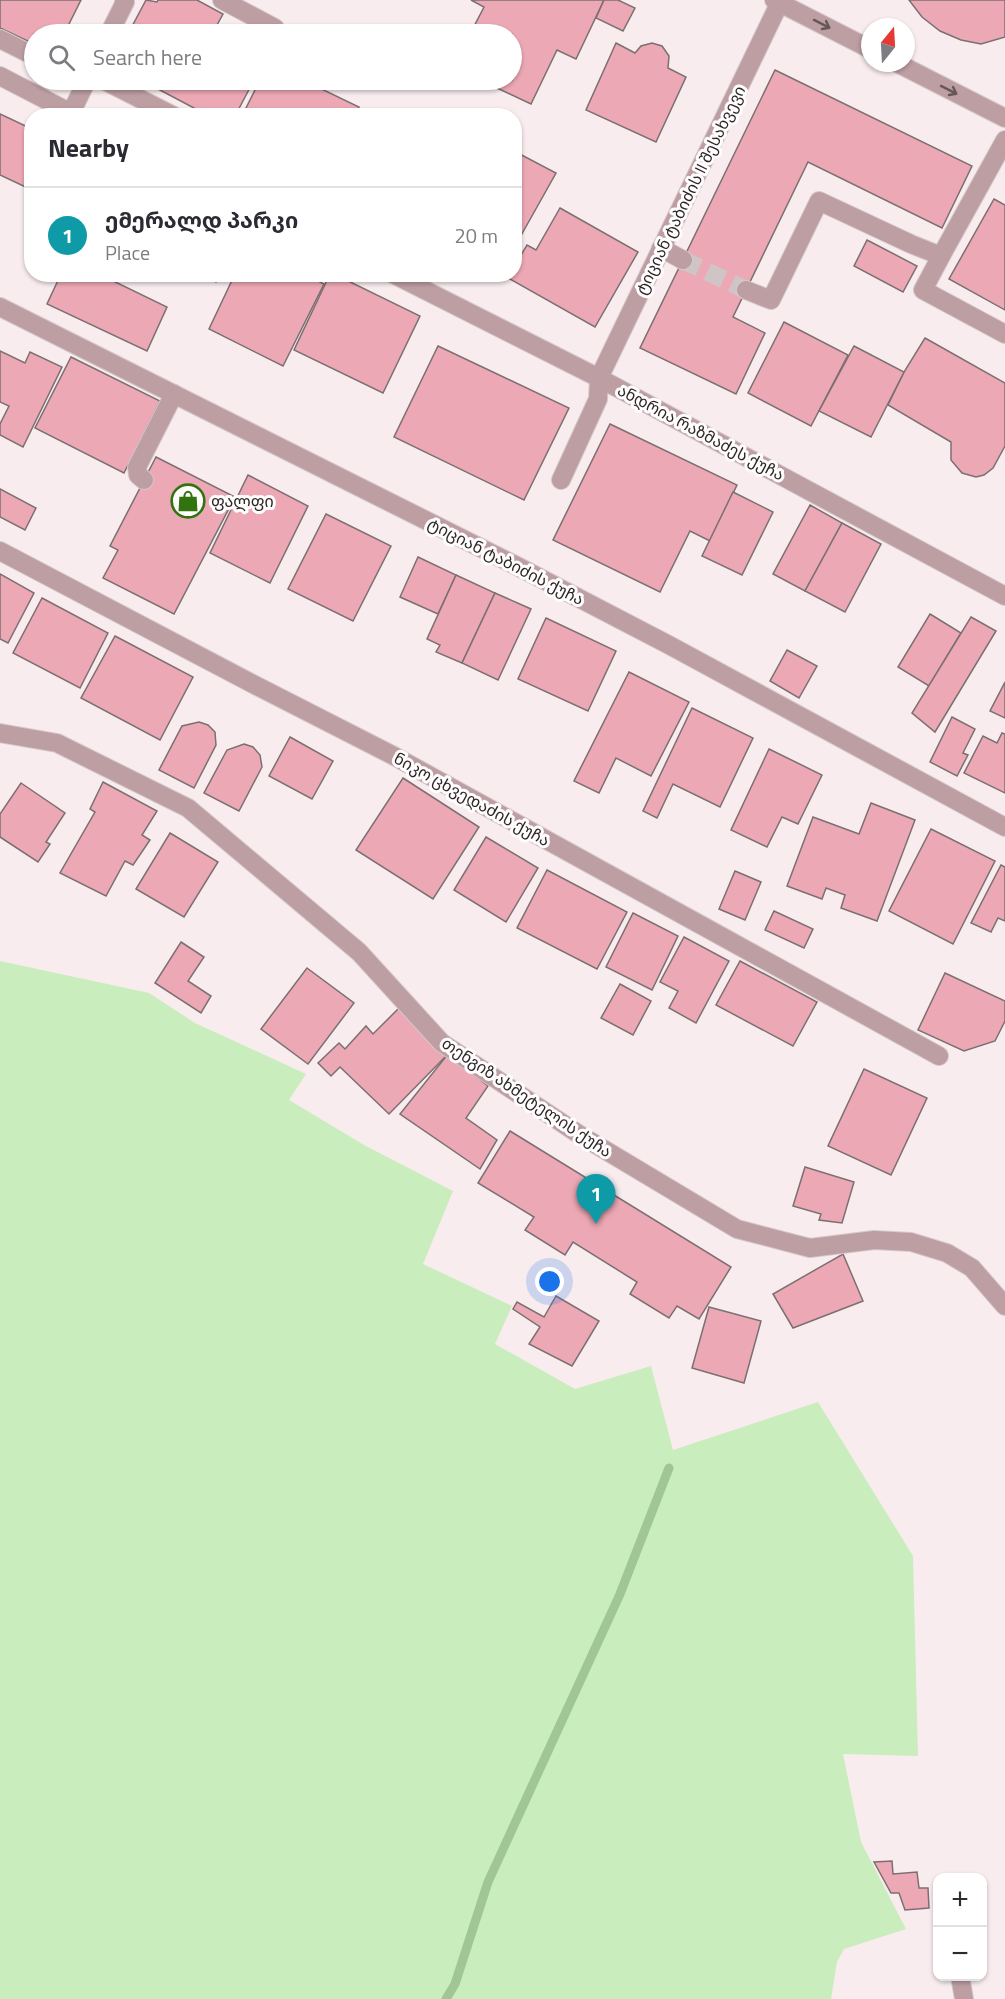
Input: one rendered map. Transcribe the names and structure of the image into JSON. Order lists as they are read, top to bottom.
{
  "streets": {
    "street": [
      "ტიციან ტაბიძის II შესახვევი",
      "ანდრია რაზმაძეს ქუჩა",
      "ტიციან ტაბიძის ქუჩა",
      "ნიკო ცხვედაძის ქუჩა",
      "თენგიზ ახმეტელის ქუჩა"
    ]
  },
  "crossings": [
    ["ტიციან ტაბიძის II შესახვევი", "ანდრია რაზმაძეს ქუჩა"]
  ],
  "places": {
    "shop": ["ფალფი"]
  },
  "north": "top",
  "page": {
    "search": "Search here",
    "heading": "Nearby",
    "list": [
      {
        "mark": "1",
        "name": "ემერალდ პარკი",
        "note": "Place",
        "value": "20 m"
      }
    ],
    "pins": "1",
    "map_buttons": ["+", "−"]
  }
}
